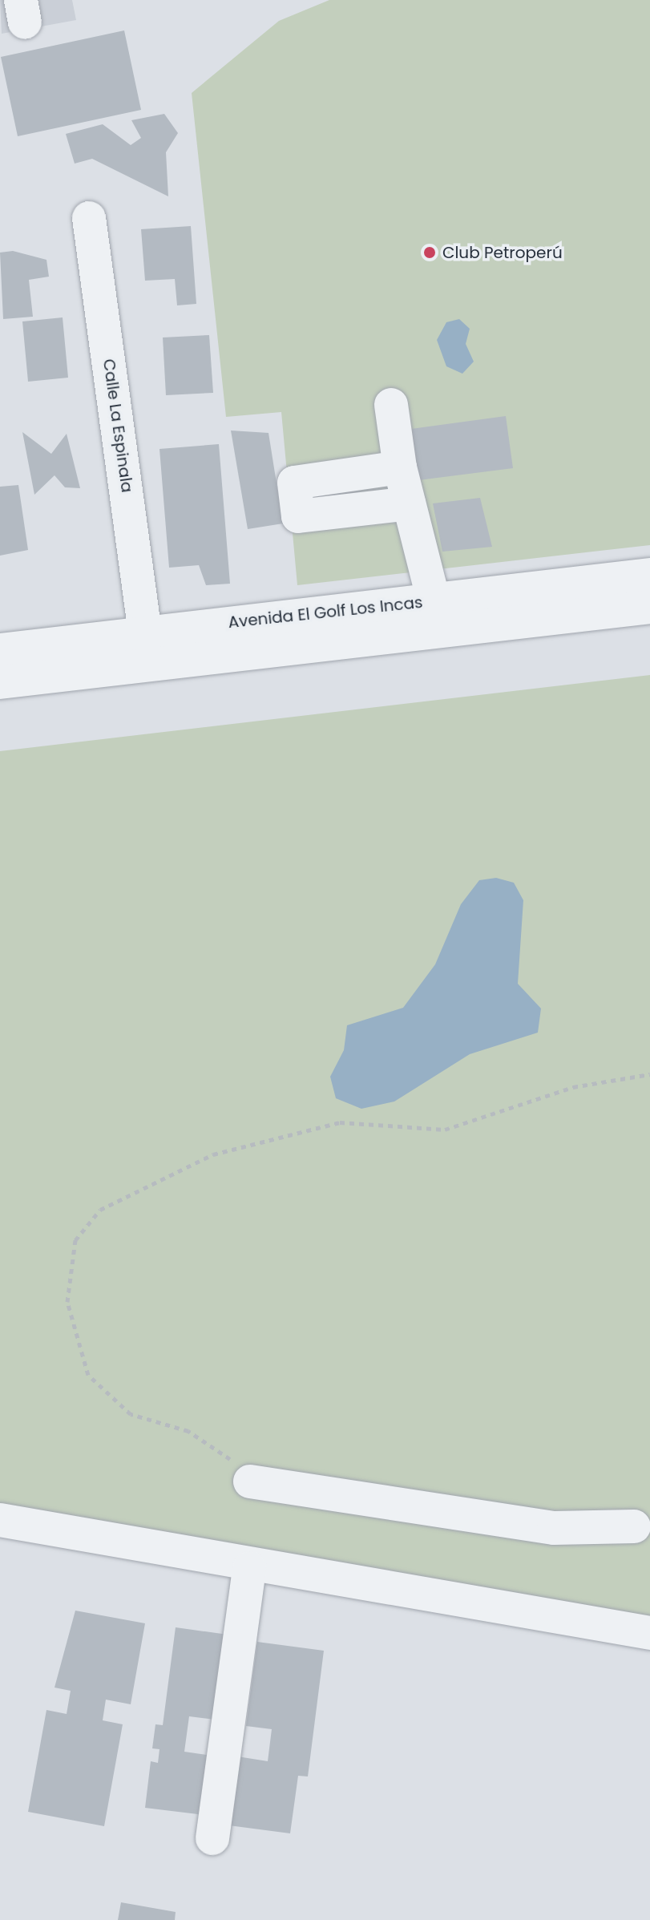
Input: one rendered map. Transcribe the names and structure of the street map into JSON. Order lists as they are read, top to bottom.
{
  "streets": {
    "street": ["Calle La Espinala", "Avenida El Golf Los Incas"]
  },
  "crossings": [
    ["Calle La Espinala", "Avenida El Golf Los Incas"]
  ],
  "places": ["Club Petroperú"]
}
